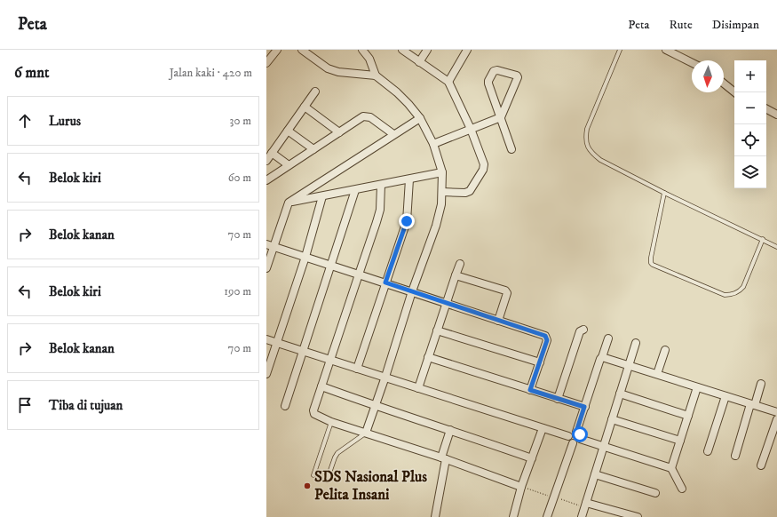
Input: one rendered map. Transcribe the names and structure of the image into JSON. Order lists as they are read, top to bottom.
{
  "places": ["SDS Nasional Plus Pelita Insani"],
  "north": "bottom",
  "page": {
    "header": "Peta",
    "nav": ["Peta", "Rute", "Disimpan"],
    "heading": ["6 mnt", "Jalan kaki · 420 m"],
    "map_buttons": ["+", "−"],
    "list": [
      ["Lurus", "30 m"],
      ["Belok kiri", "60 m"],
      ["Belok kanan", "70 m"],
      ["Belok kiri", "190 m"],
      ["Belok kanan", "70 m"],
      "Tiba di tujuan"
    ]
  }
}
